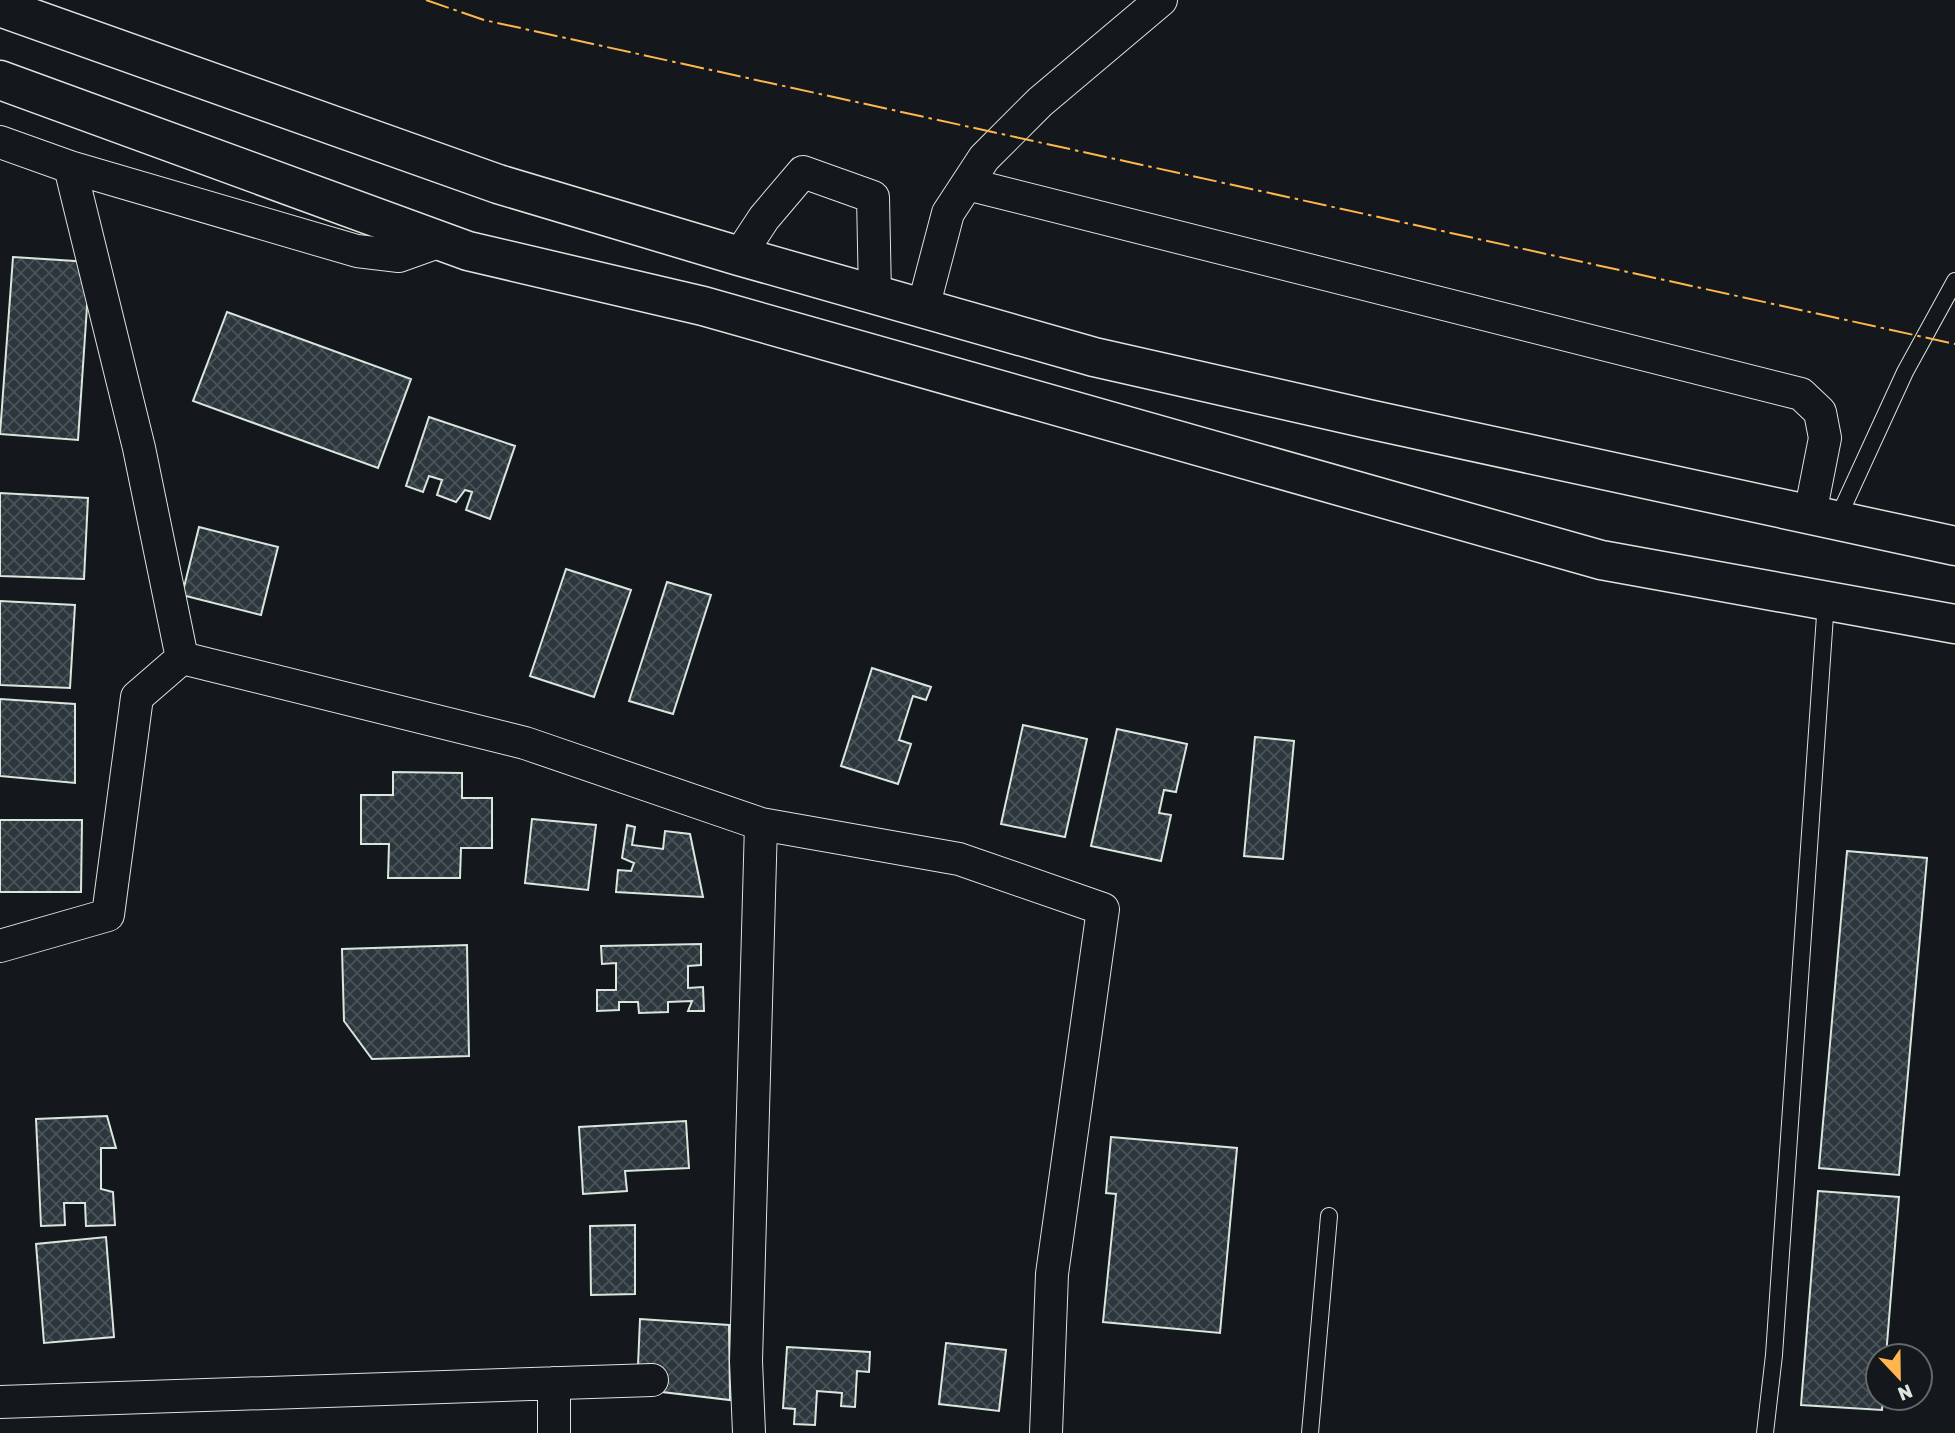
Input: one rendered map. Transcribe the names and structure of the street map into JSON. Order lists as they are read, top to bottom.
{
  "north": "bottom"
}
